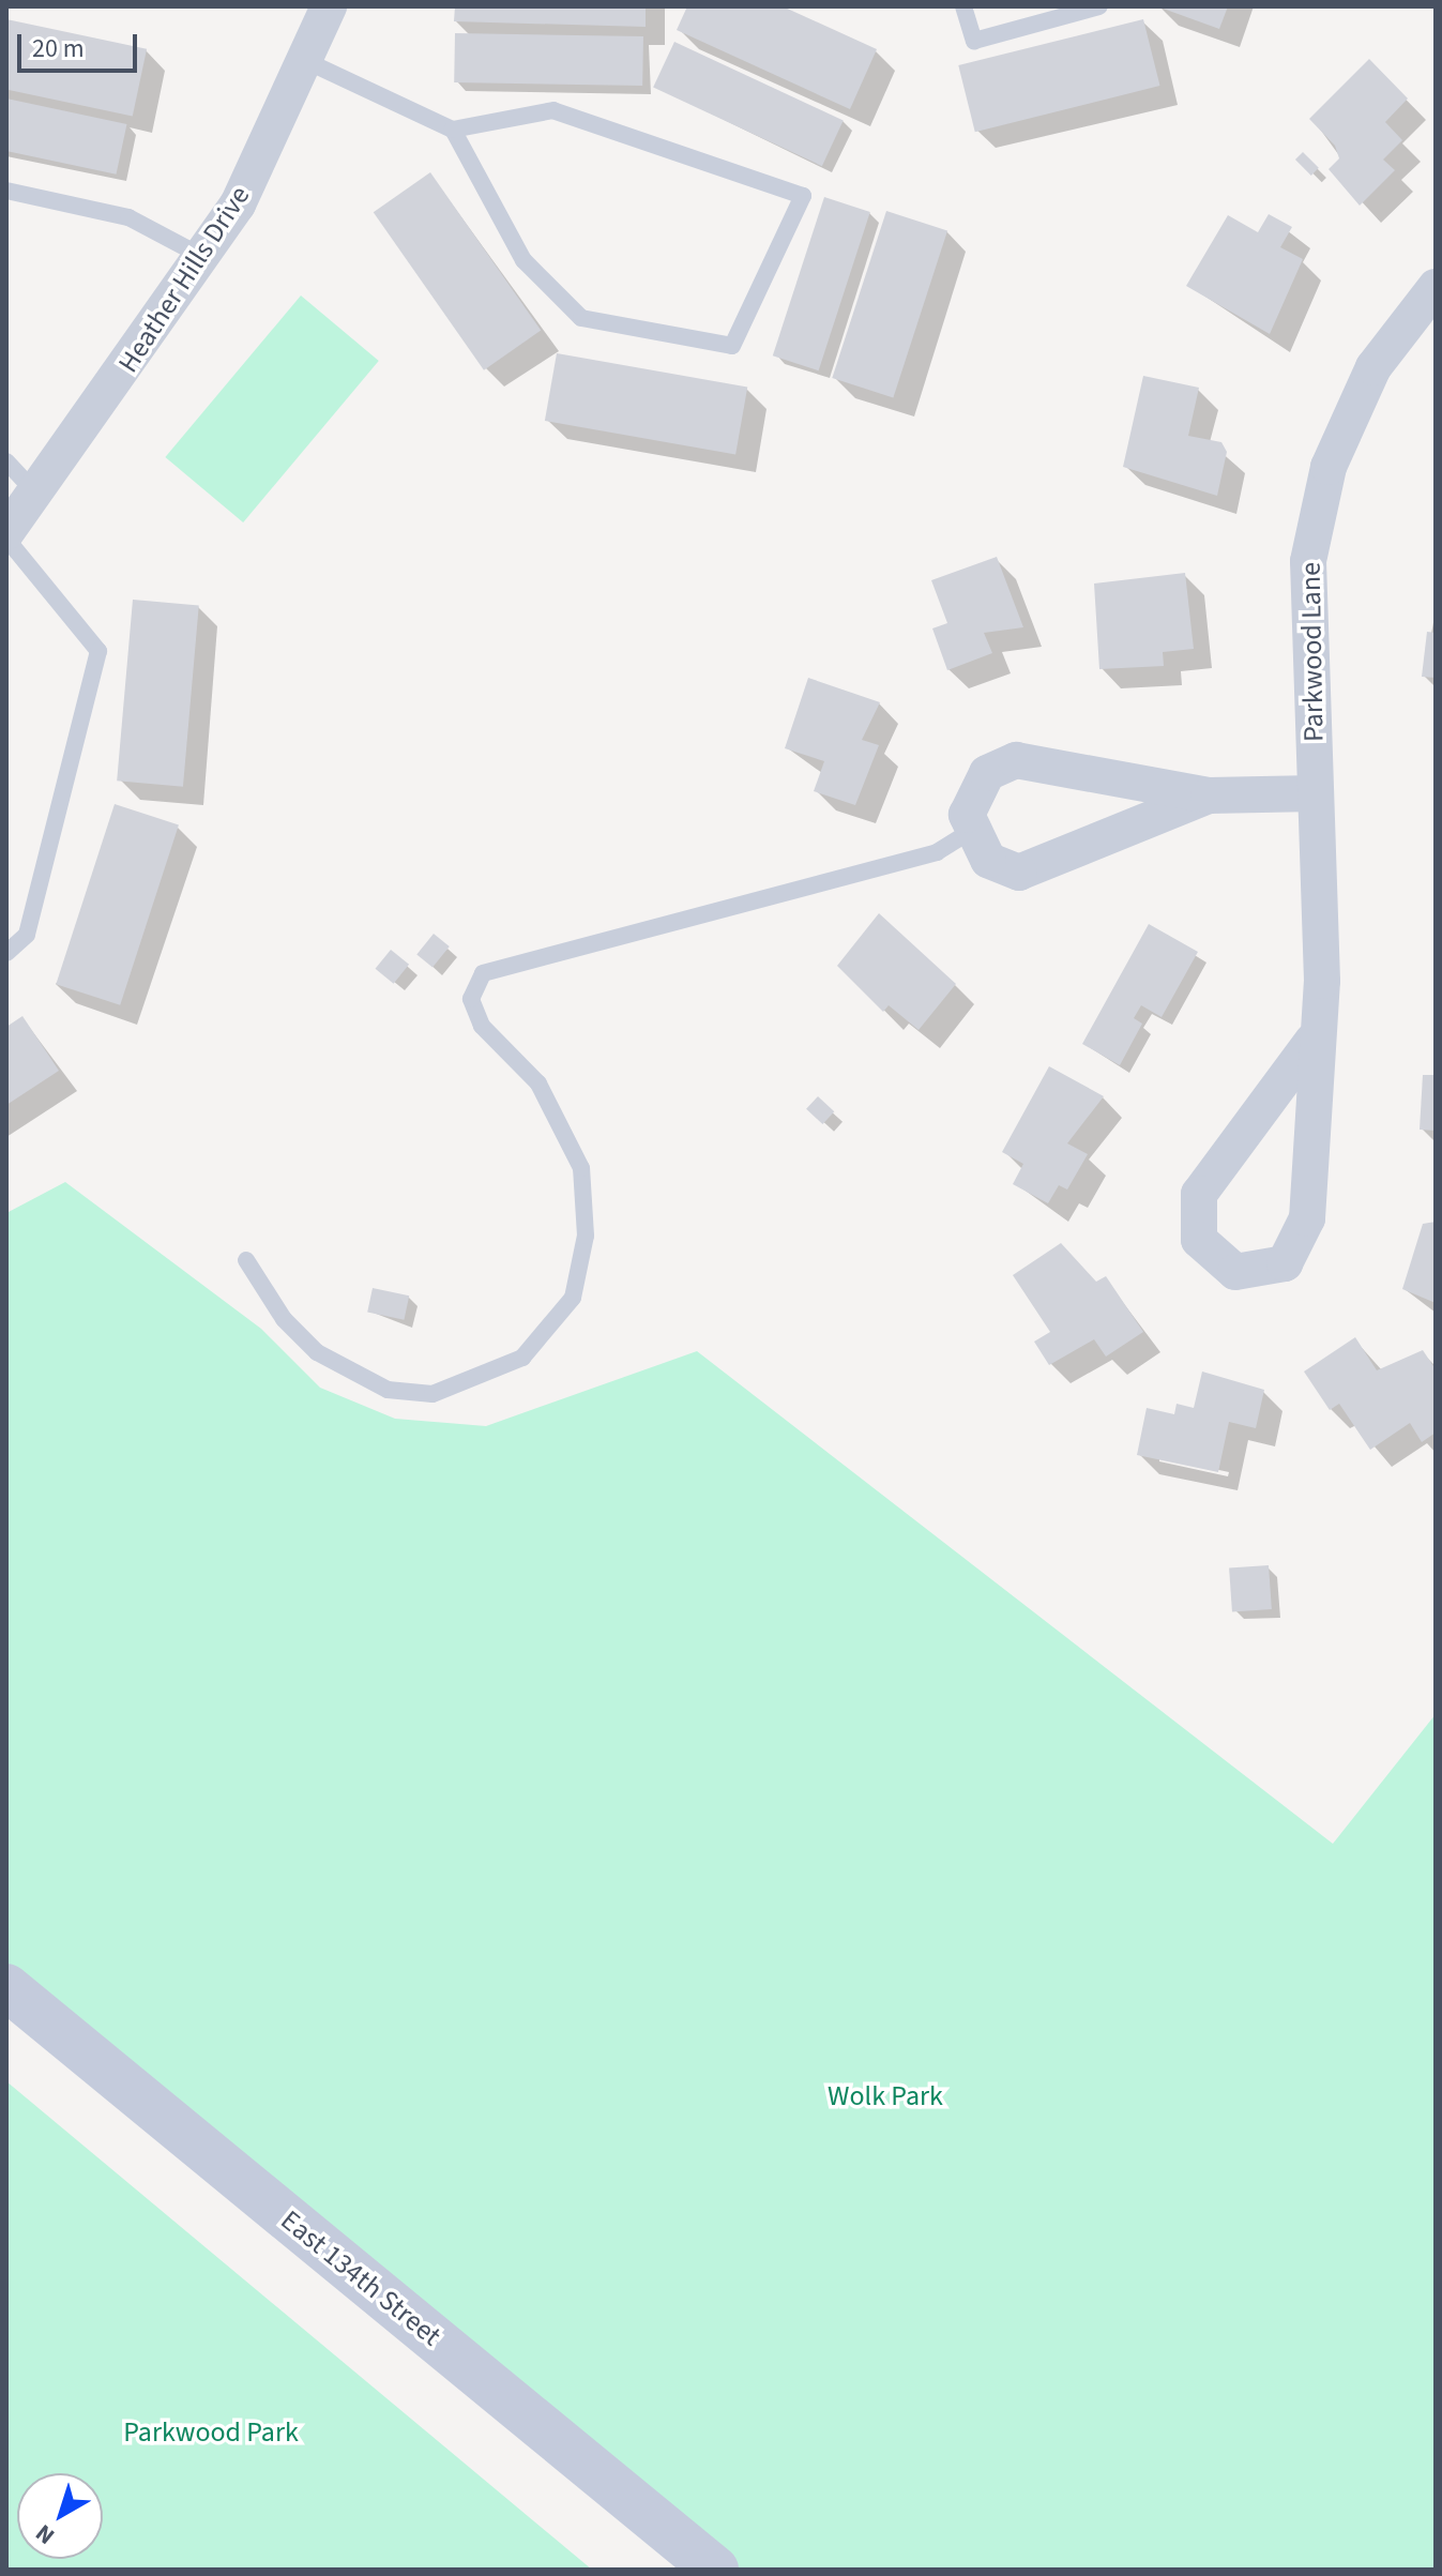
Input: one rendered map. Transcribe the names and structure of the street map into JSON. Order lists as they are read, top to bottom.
{
  "streets": {
    "street": ["Heather Hills Drive", "Parkwood Lane", "East 134th Street"]
  },
  "parks": ["Wolk Park", "Parkwood Park"],
  "scale_bar": "20 m",
  "north": "bottom left"
}
